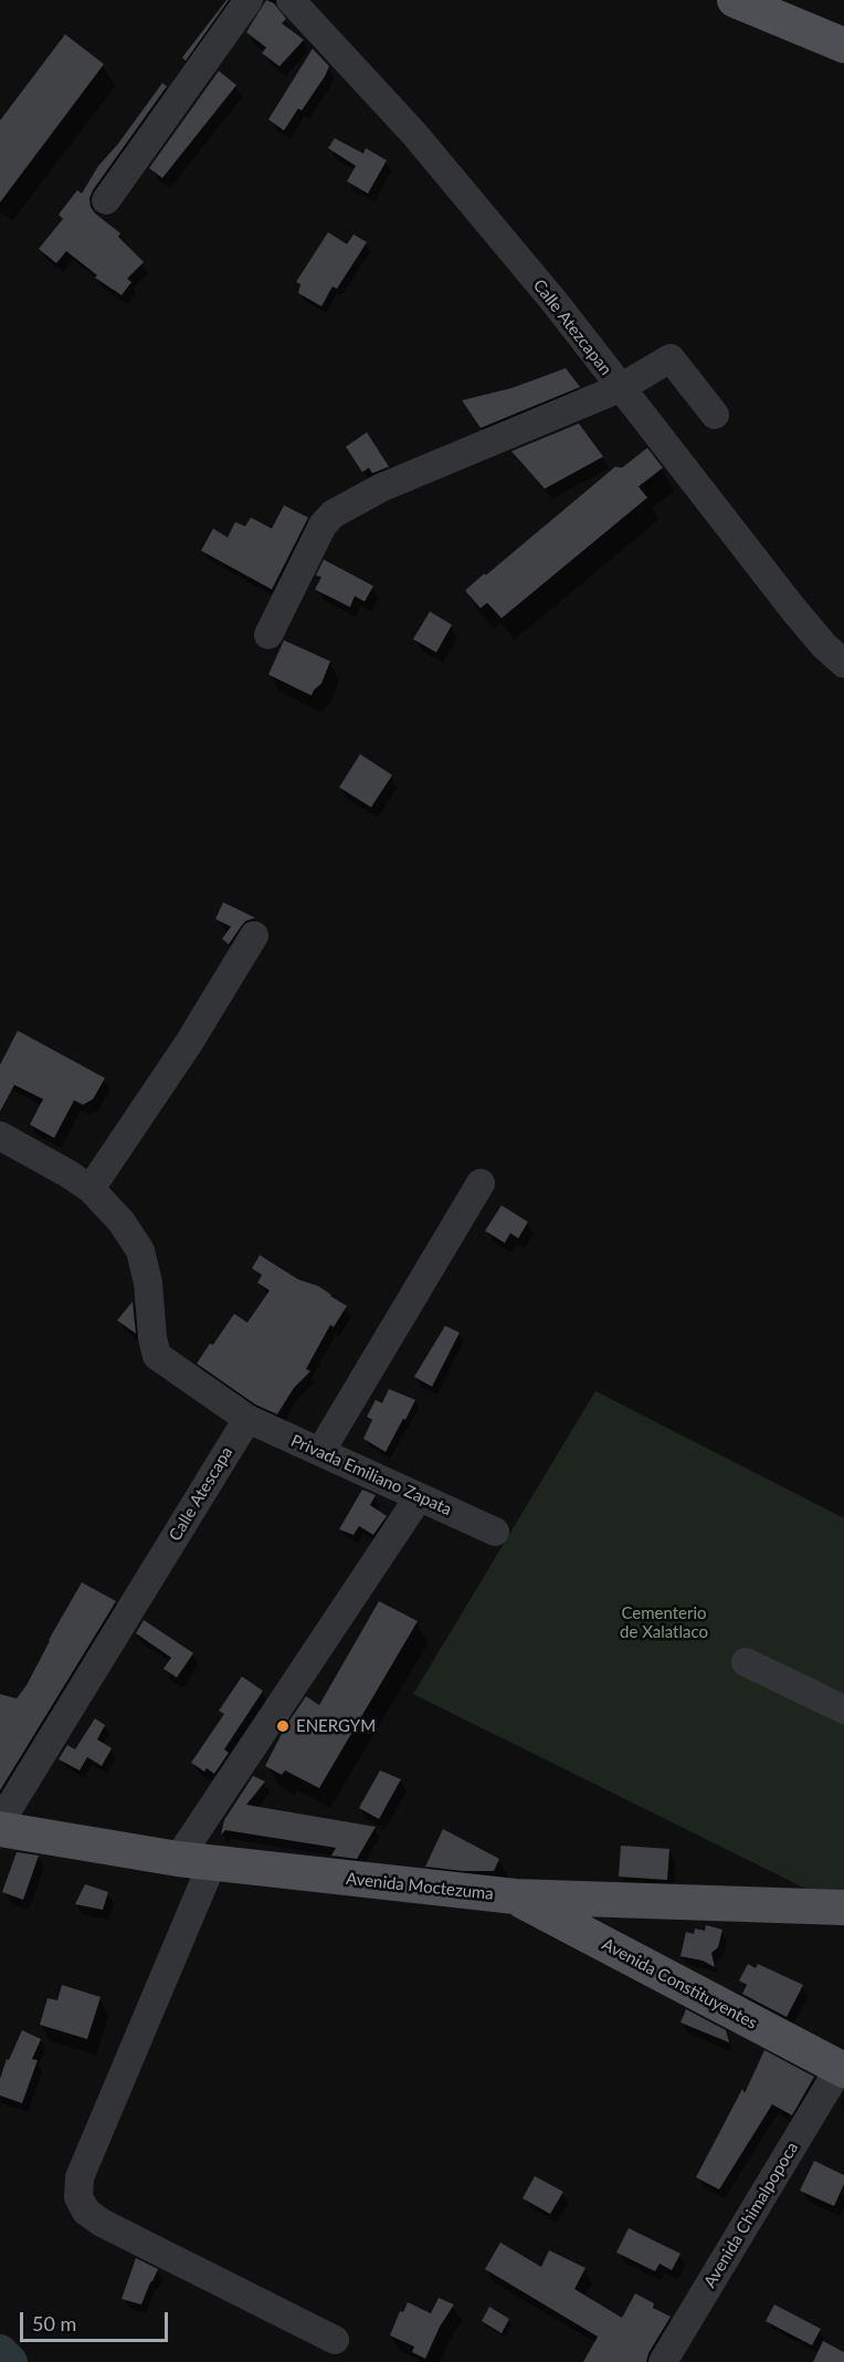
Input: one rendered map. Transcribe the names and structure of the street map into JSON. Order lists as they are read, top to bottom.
{
  "streets": {
    "main road": ["Avenida Moctezuma", "Avenida Constituyentes"],
    "street": [
      "Calle Atezcapan",
      "Privada Emiliano Zapata",
      "Calle Atescapa",
      "Avenida Chimalpopoca"
    ]
  },
  "crossings": [
    ["Privada Emiliano Zapata", "Calle Atescapa"],
    ["Avenida Moctezuma", "Avenida Constituyentes"],
    ["Avenida Constituyentes", "Avenida Chimalpopoca"]
  ],
  "parks": ["Cementerio de Xalatlaco"],
  "places": ["ENERGYM"],
  "scale_bar": "50 m"
}
